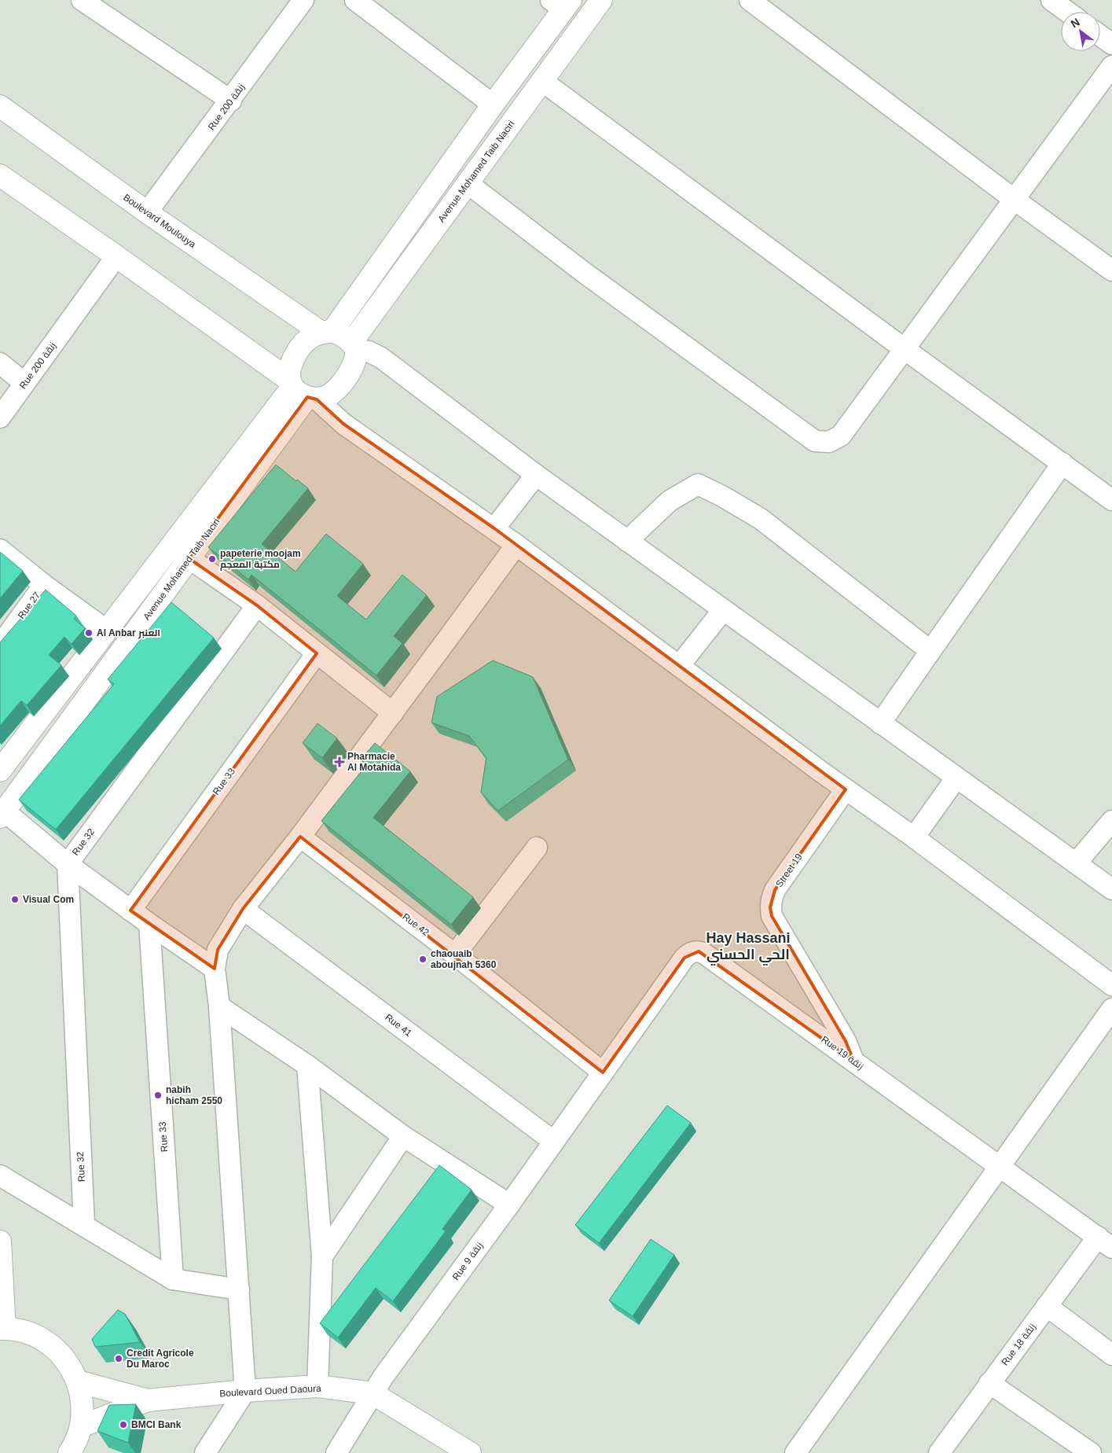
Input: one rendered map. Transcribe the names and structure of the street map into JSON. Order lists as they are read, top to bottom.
{
  "streets": {
    "street": [
      "Rue 200 زنقة",
      "Avenue Mohamed Taib Naciri",
      "Boulevard Moulouya",
      "Rue 27",
      "Rue 33",
      "Rue 32",
      "Street 19",
      "Rue 42",
      "Rue 41",
      "Rue 19 زنقة",
      "Rue 9 زنقة",
      "Rue 18 زنقة",
      "Boulevard Oued Daoura"
    ]
  },
  "crossings": [
    ["Rue 200 زنقة", "Boulevard Moulouya"],
    ["Avenue Mohamed Taib Naciri", "Boulevard Moulouya"],
    ["Street 19", "Rue 19 زنقة"],
    ["Rue 42", "Rue 19 زنقة"],
    ["Rue 42", "Rue 9 زنقة"],
    ["Rue 41", "Rue 9 زنقة"],
    ["Rue 19 زنقة", "Rue 9 زنقة"],
    ["Rue 19 زنقة", "Rue 18 زنقة"],
    ["Rue 9 زنقة", "Boulevard Oued Daoura"]
  ],
  "districts": ["Hay Hassani الحي الحسني"],
  "places": {
    "other": [
      "papeterie moojam مكتبة المعجم",
      "Al Anbar العنبر",
      "Visual Com",
      "chaouaib aboujnah 5360",
      "nabih hicham 2550",
      "Credit Agricole Du Maroc",
      "BMCI Bank"
    ],
    "health": ["Pharmacie Al Motahida"]
  },
  "north": "top left"
}
